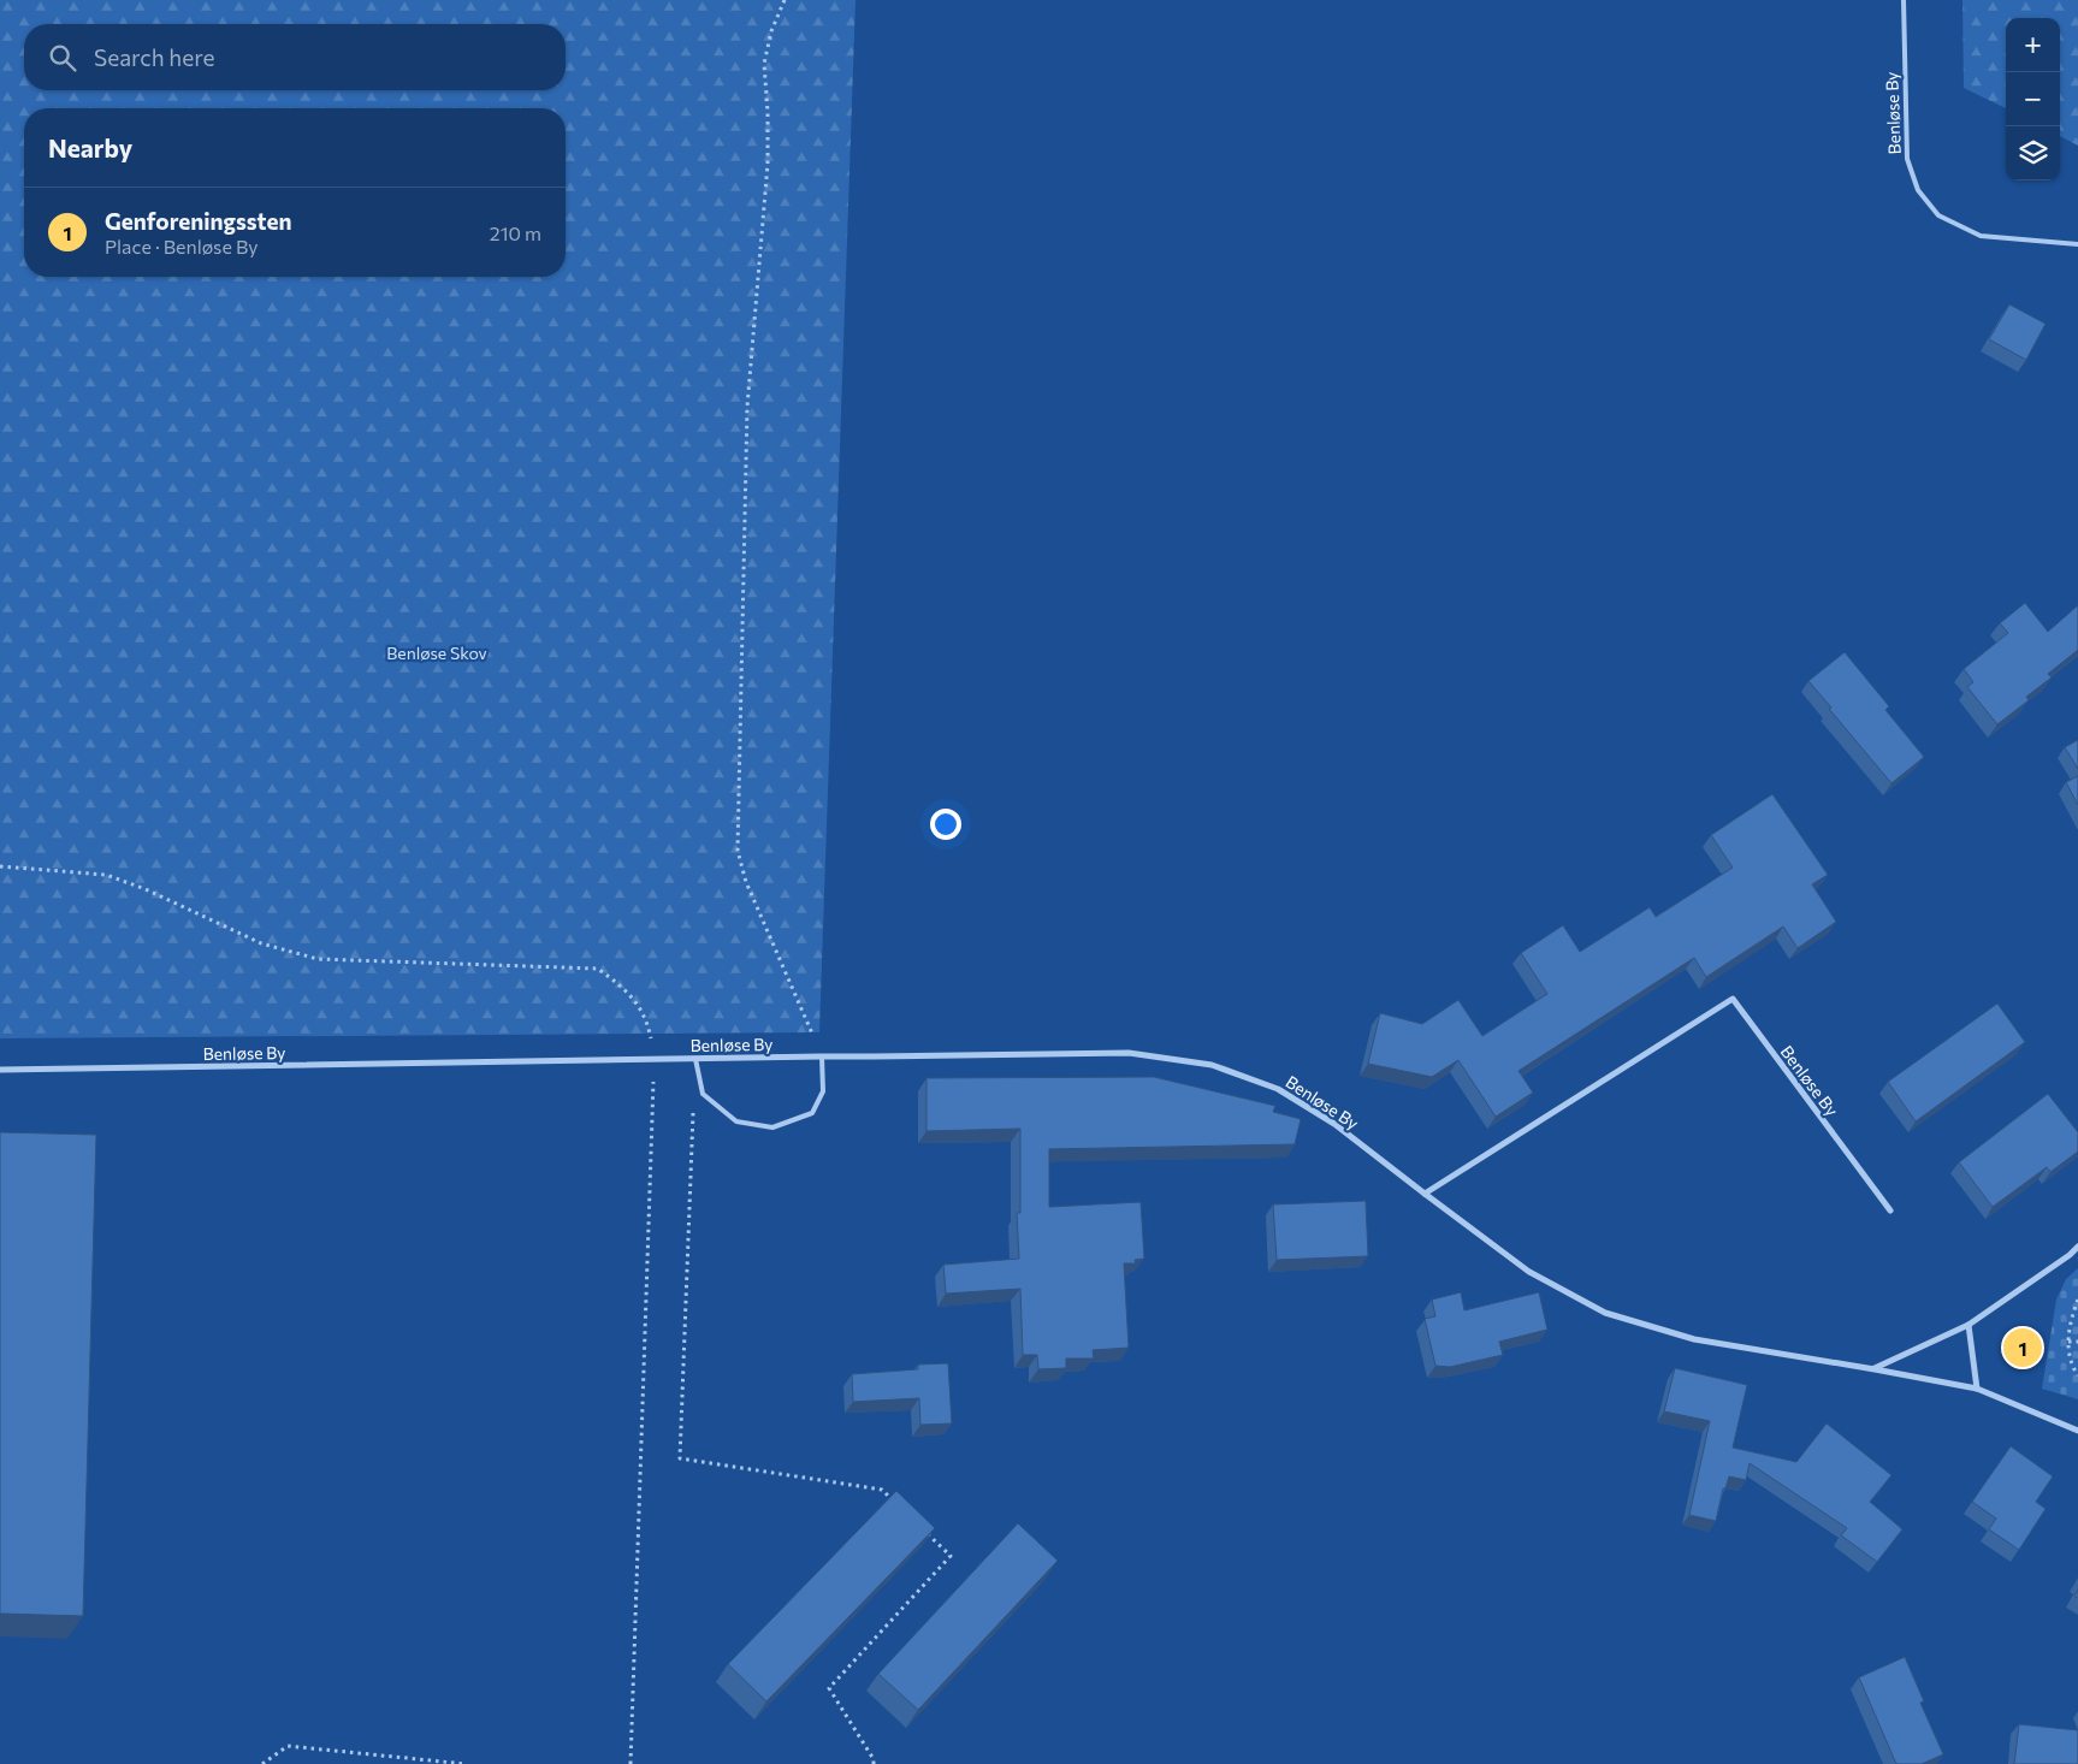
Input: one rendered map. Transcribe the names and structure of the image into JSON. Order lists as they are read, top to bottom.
{
  "streets": {
    "street": ["Benløse By"]
  },
  "parks": ["Benløse Skov"],
  "page": {
    "map_buttons": ["+", "−"],
    "search": "Search here",
    "heading": "Nearby",
    "list": [
      {
        "mark": "1",
        "name": "Genforeningssten",
        "note": "Place · Benløse By",
        "value": "210 m"
      }
    ],
    "pins": "1"
  }
}
